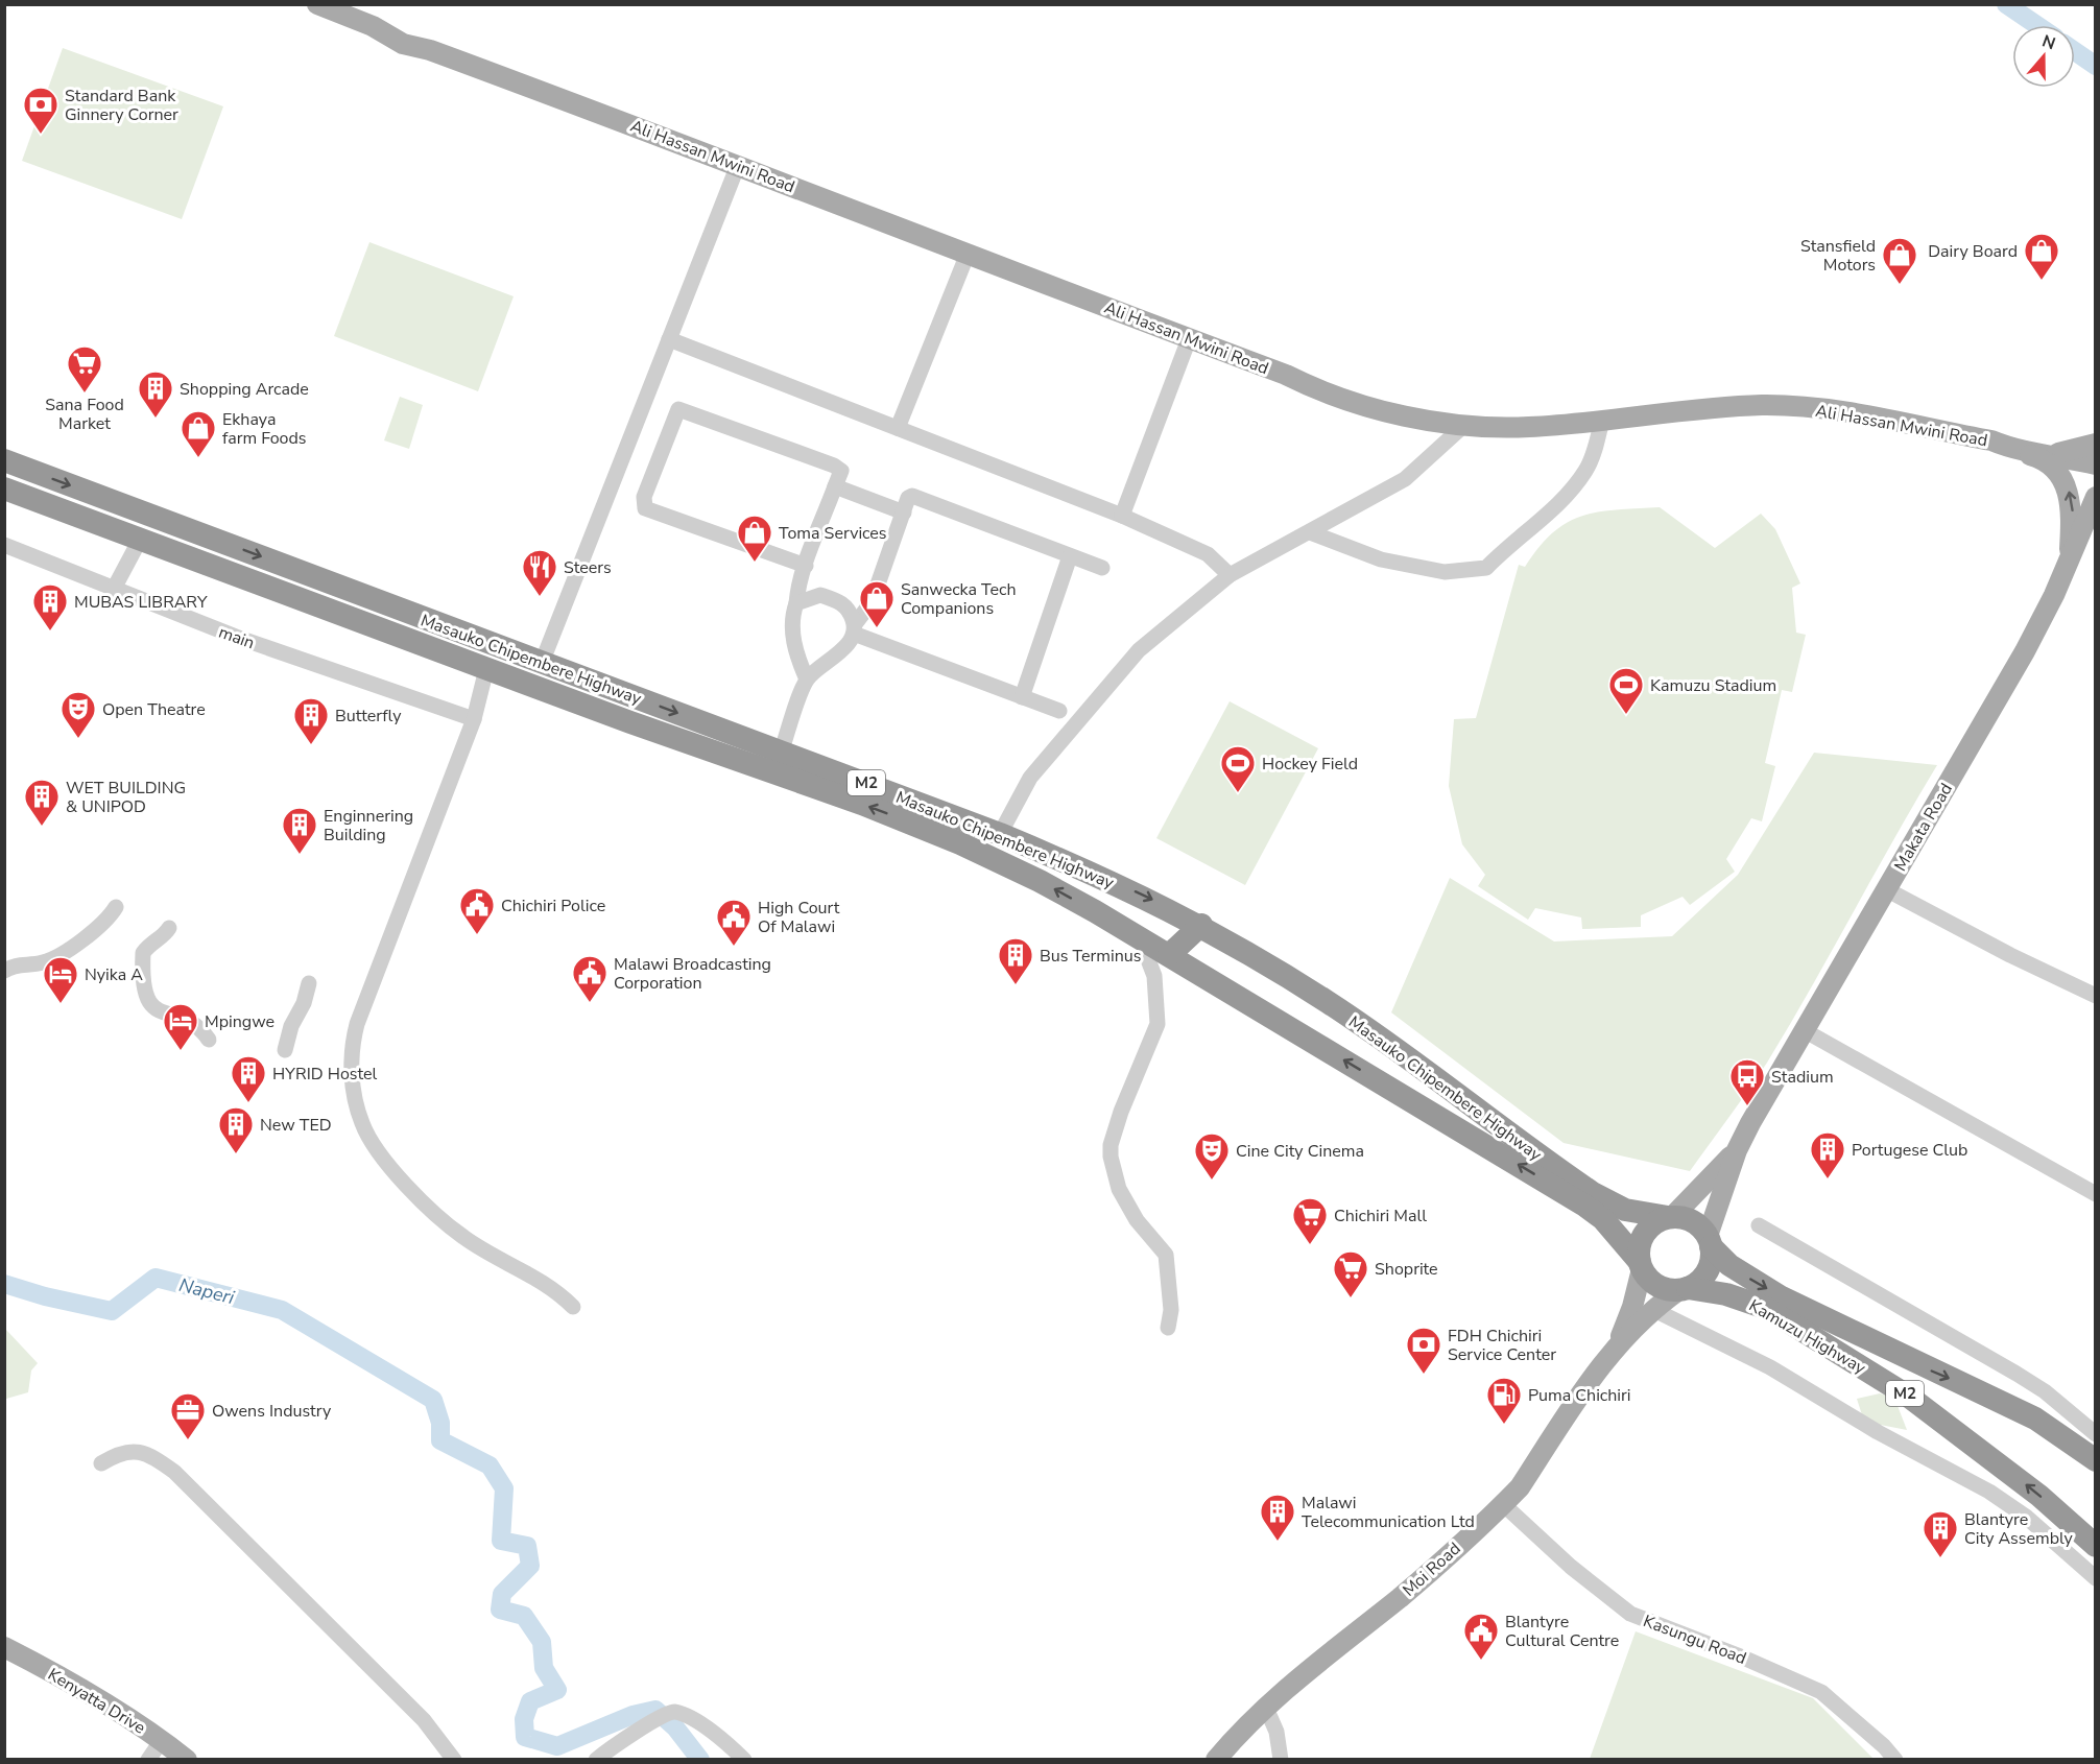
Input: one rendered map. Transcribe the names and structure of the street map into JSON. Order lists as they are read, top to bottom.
{
  "streets": {
    "highway": ["Masauko Chipembere Highway", "M2", "Kamuzu Highway"],
    "main road": [
      "Ali Hassan Mwini Road",
      "Makata Road",
      "Moi Road",
      "Kenyatta Drive"
    ],
    "street": ["main", "Kasungu Road"]
  },
  "crossings": [
    ["Masauko Chipembere Highway", "M2"],
    ["Masauko Chipembere Highway", "Makata Road"],
    ["Masauko Chipembere Highway", "Kamuzu Highway"],
    ["M2", "Makata Road"],
    ["M2", "Kamuzu Highway"],
    ["Makata Road", "Kamuzu Highway"],
    ["Moi Road", "Kasungu Road"]
  ],
  "water": ["Naperi"],
  "places": {
    "bank": ["Standard Bank Ginnery Corner", "FDH Chichiri Service Center"],
    "shop": [
      "Dairy Board",
      "Stansfield Motors",
      "Ekhaya farm Foods",
      "Toma Services",
      "Sanwecka Tech Companions"
    ],
    "supermarket": ["Sana Food Market", "Chichiri Mall", "Shoprite"],
    "building": [
      "Shopping Arcade",
      "MUBAS LIBRARY",
      "Butterfly",
      "WET BUILDING & UNIPOD",
      "Enginnering Building",
      "Bus Terminus",
      "HYRID Hostel",
      "New TED",
      "Portugese Club",
      "Malawi Telecommunication Ltd",
      "Blantyre City Assembly"
    ],
    "restaurant": ["Steers"],
    "sports": ["Kamuzu Stadium", "Hockey Field"],
    "theatre": ["Open Theatre", "Cine City Cinema"],
    "public building": [
      "Chichiri Police",
      "High Court Of Malawi",
      "Malawi Broadcasting Corporation",
      "Blantyre Cultural Centre"
    ],
    "hotel": ["Nyika A", "Mpingwe"],
    "bus stop": ["Stadium"],
    "fuel station": ["Puma Chichiri"],
    "office": ["Owens Industry"]
  },
  "north": "top"
}
